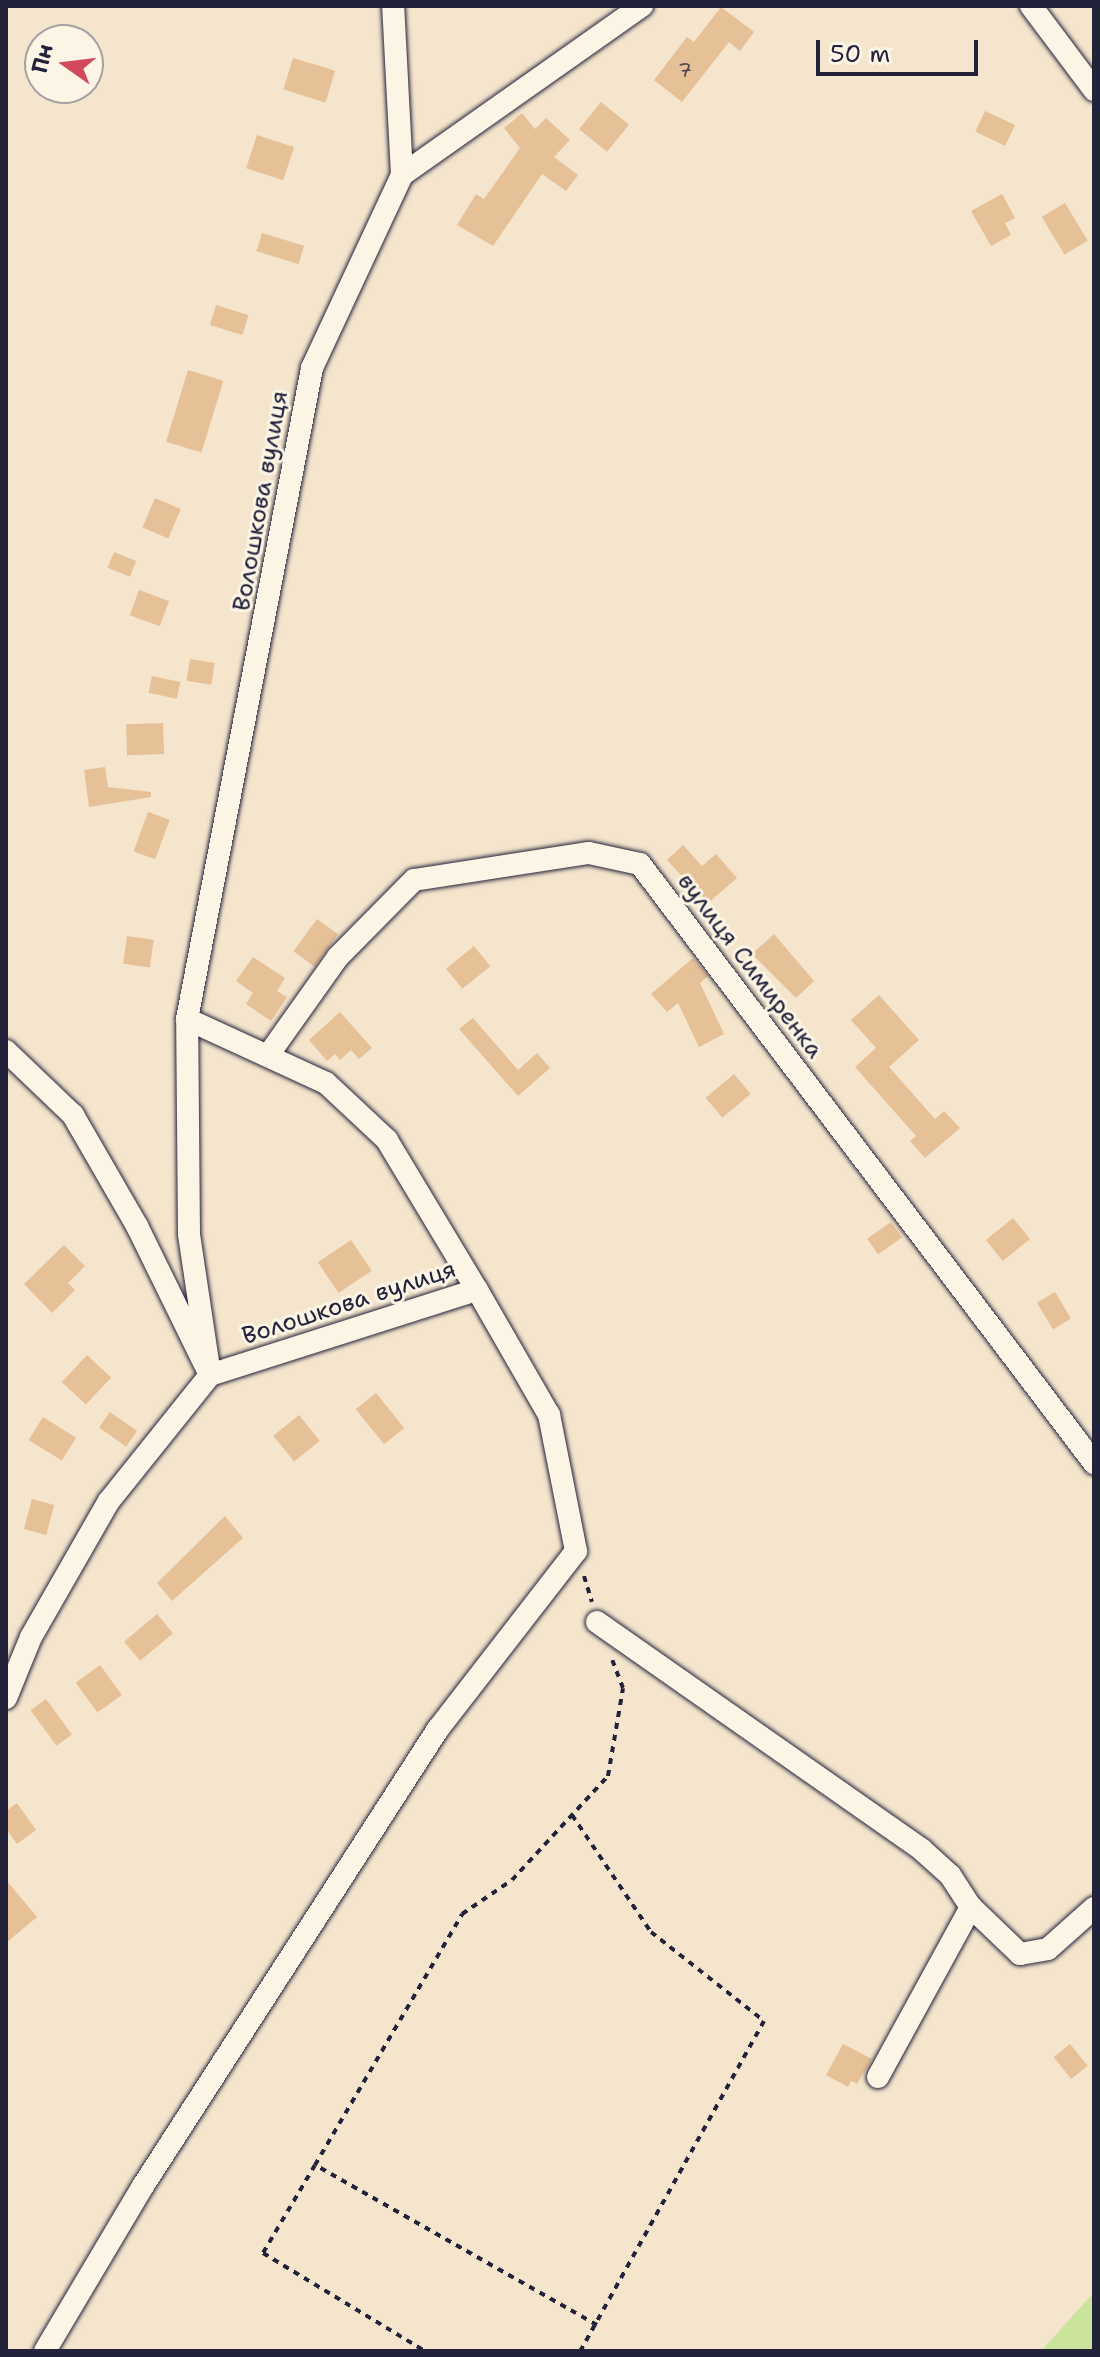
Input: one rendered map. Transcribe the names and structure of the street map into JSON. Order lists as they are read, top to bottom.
{
  "streets": {
    "street": ["Волошкова вулиця", "вулиця Симиренка"]
  },
  "crossings": [
    ["Волошкова вулиця", "вулиця Симиренка"]
  ],
  "house_numbers": ["7"],
  "scale_bar": "50 m",
  "north": "left"
}
